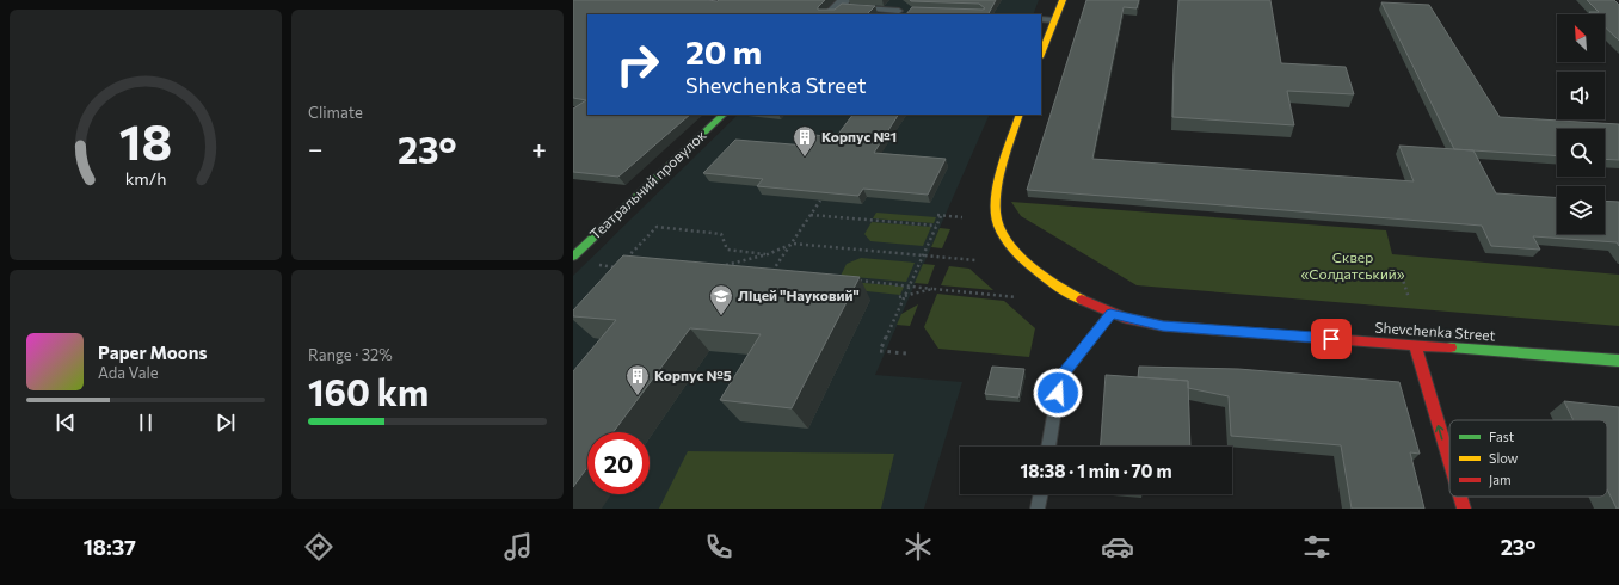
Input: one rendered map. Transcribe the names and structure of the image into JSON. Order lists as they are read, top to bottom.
{
  "streets": {
    "main road": ["Театральний провулок", "Shevchenka Street"]
  },
  "parks": ["Сквер «Солдатський»"],
  "places": {
    "building": ["Корпус №1", "Корпус №5"],
    "school or university": ["Ліцей \"Науковий\""]
  },
  "legend": ["Fast", "Slow", "Jam"],
  "north": "top left",
  "page": {
    "tile": [
      "Climate",
      ["Range · 32%", "160 km"]
    ],
    "turn": ["20 m", "Shevchenka Street"],
    "heat": ["−", "23°", "+"],
    "song": ["Paper Moons", "Ada Vale"],
    "limit": "20",
    "trip": "18:38 · 1 min · 70 m",
    "tabs": ["18:37", "23°"],
    "gauge": ["18", "km/h"]
  }
}
